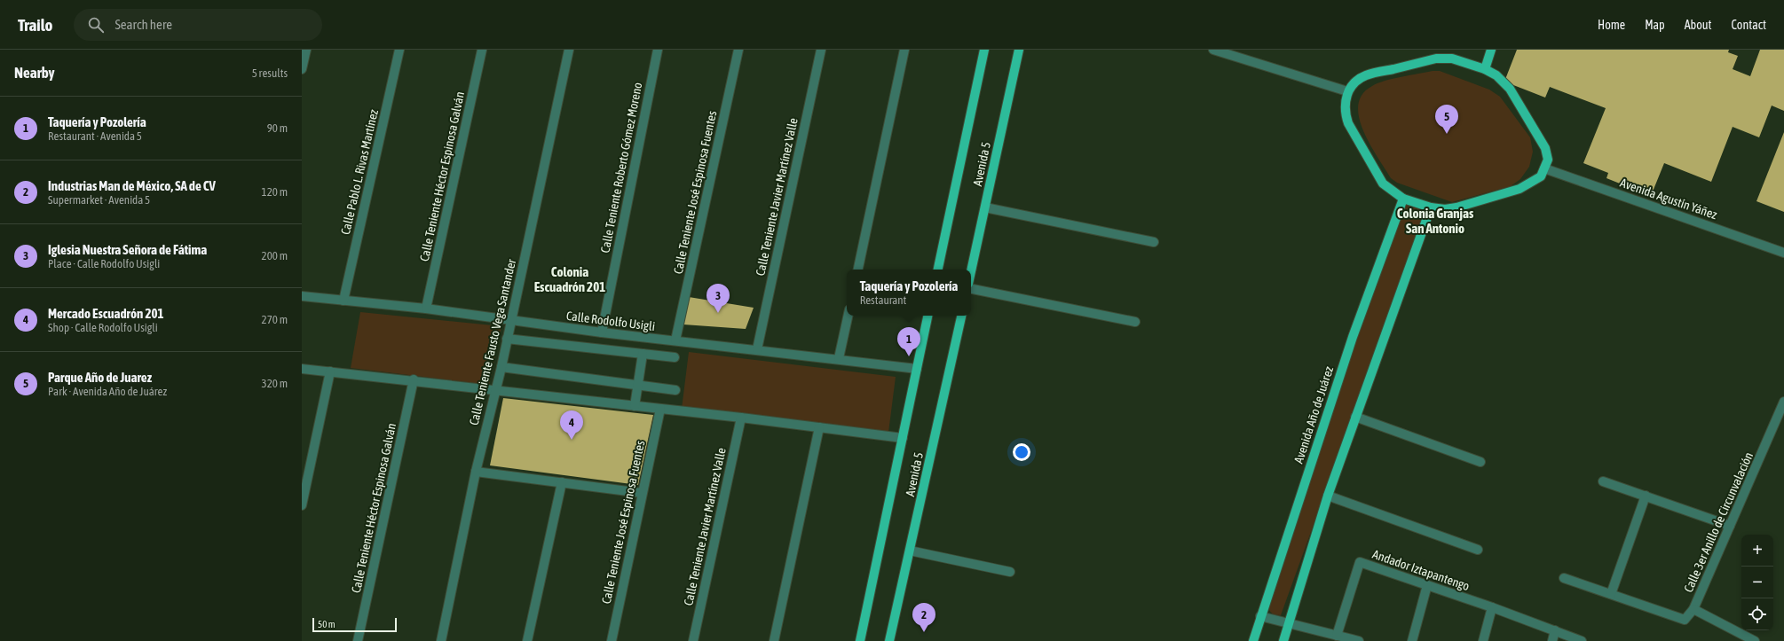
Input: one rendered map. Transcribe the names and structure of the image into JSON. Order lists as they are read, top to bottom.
{
  "streets": {
    "main road": ["Avenida 5", "Avenida Año de Juárez"],
    "street": [
      "Calle Teniente Roberto Gómez Moreno",
      "Calle Pablo L. Rivas Martínez",
      "Calle Teniente Héctor Espinosa Galván",
      "Calle Teniente José Espinosa Fuentes",
      "Calle Teniente Javier Martínez Valle",
      "Avenida Agustín Yáñez",
      "Calle Rodolfo Usigli",
      "Calle Teniente Fausto Vega Santander",
      "Calle 3er Anillo de Circunvalación",
      "Andador Iztapantengo"
    ]
  },
  "crossings": [
    ["Avenida 5", "Calle Rodolfo Usigli"],
    ["Calle Teniente Roberto Gómez Moreno", "Calle Rodolfo Usigli"],
    ["Calle Pablo L. Rivas Martínez", "Calle Rodolfo Usigli"],
    ["Calle Teniente Héctor Espinosa Galván", "Calle Rodolfo Usigli"],
    ["Calle Teniente José Espinosa Fuentes", "Calle Rodolfo Usigli"],
    ["Calle Teniente Javier Martínez Valle", "Calle Rodolfo Usigli"],
    ["Calle Rodolfo Usigli", "Calle Teniente Fausto Vega Santander"]
  ],
  "districts": ["Colonia Granjas San Antonio", "Colonia Escuadrón 201"],
  "scale_bar": "50 m",
  "page": {
    "header": "Trailo",
    "search": "Search here",
    "nav": [
      "Home",
      "Map",
      "About",
      "Contact"
    ],
    "heading": ["Nearby", "5 results"],
    "list": [
      {
        "mark": "1",
        "name": "Taquería y Pozolería",
        "note": "Restaurant · Avenida 5",
        "value": "90 m"
      },
      {
        "mark": "2",
        "name": "Industrias Man de México, SA de CV",
        "note": "Supermarket · Avenida 5",
        "value": "120 m"
      },
      {
        "mark": "3",
        "name": "Iglesia Nuestra Señora de Fátima",
        "note": "Place · Calle Rodolfo Usigli",
        "value": "200 m"
      },
      {
        "mark": "4",
        "name": "Mercado Escuadrón 201",
        "note": "Shop · Calle Rodolfo Usigli",
        "value": "270 m"
      },
      {
        "mark": "5",
        "name": "Parque Año de Juarez",
        "note": "Park · Avenida Año de Juárez",
        "value": "320 m"
      }
    ],
    "pins": [
      "5",
      "3",
      "1",
      "4",
      "2"
    ],
    "popup": ["Taquería y Pozolería", "Restaurant"],
    "map_buttons": ["+", "−"],
    "scale": "50 m"
  }
}
